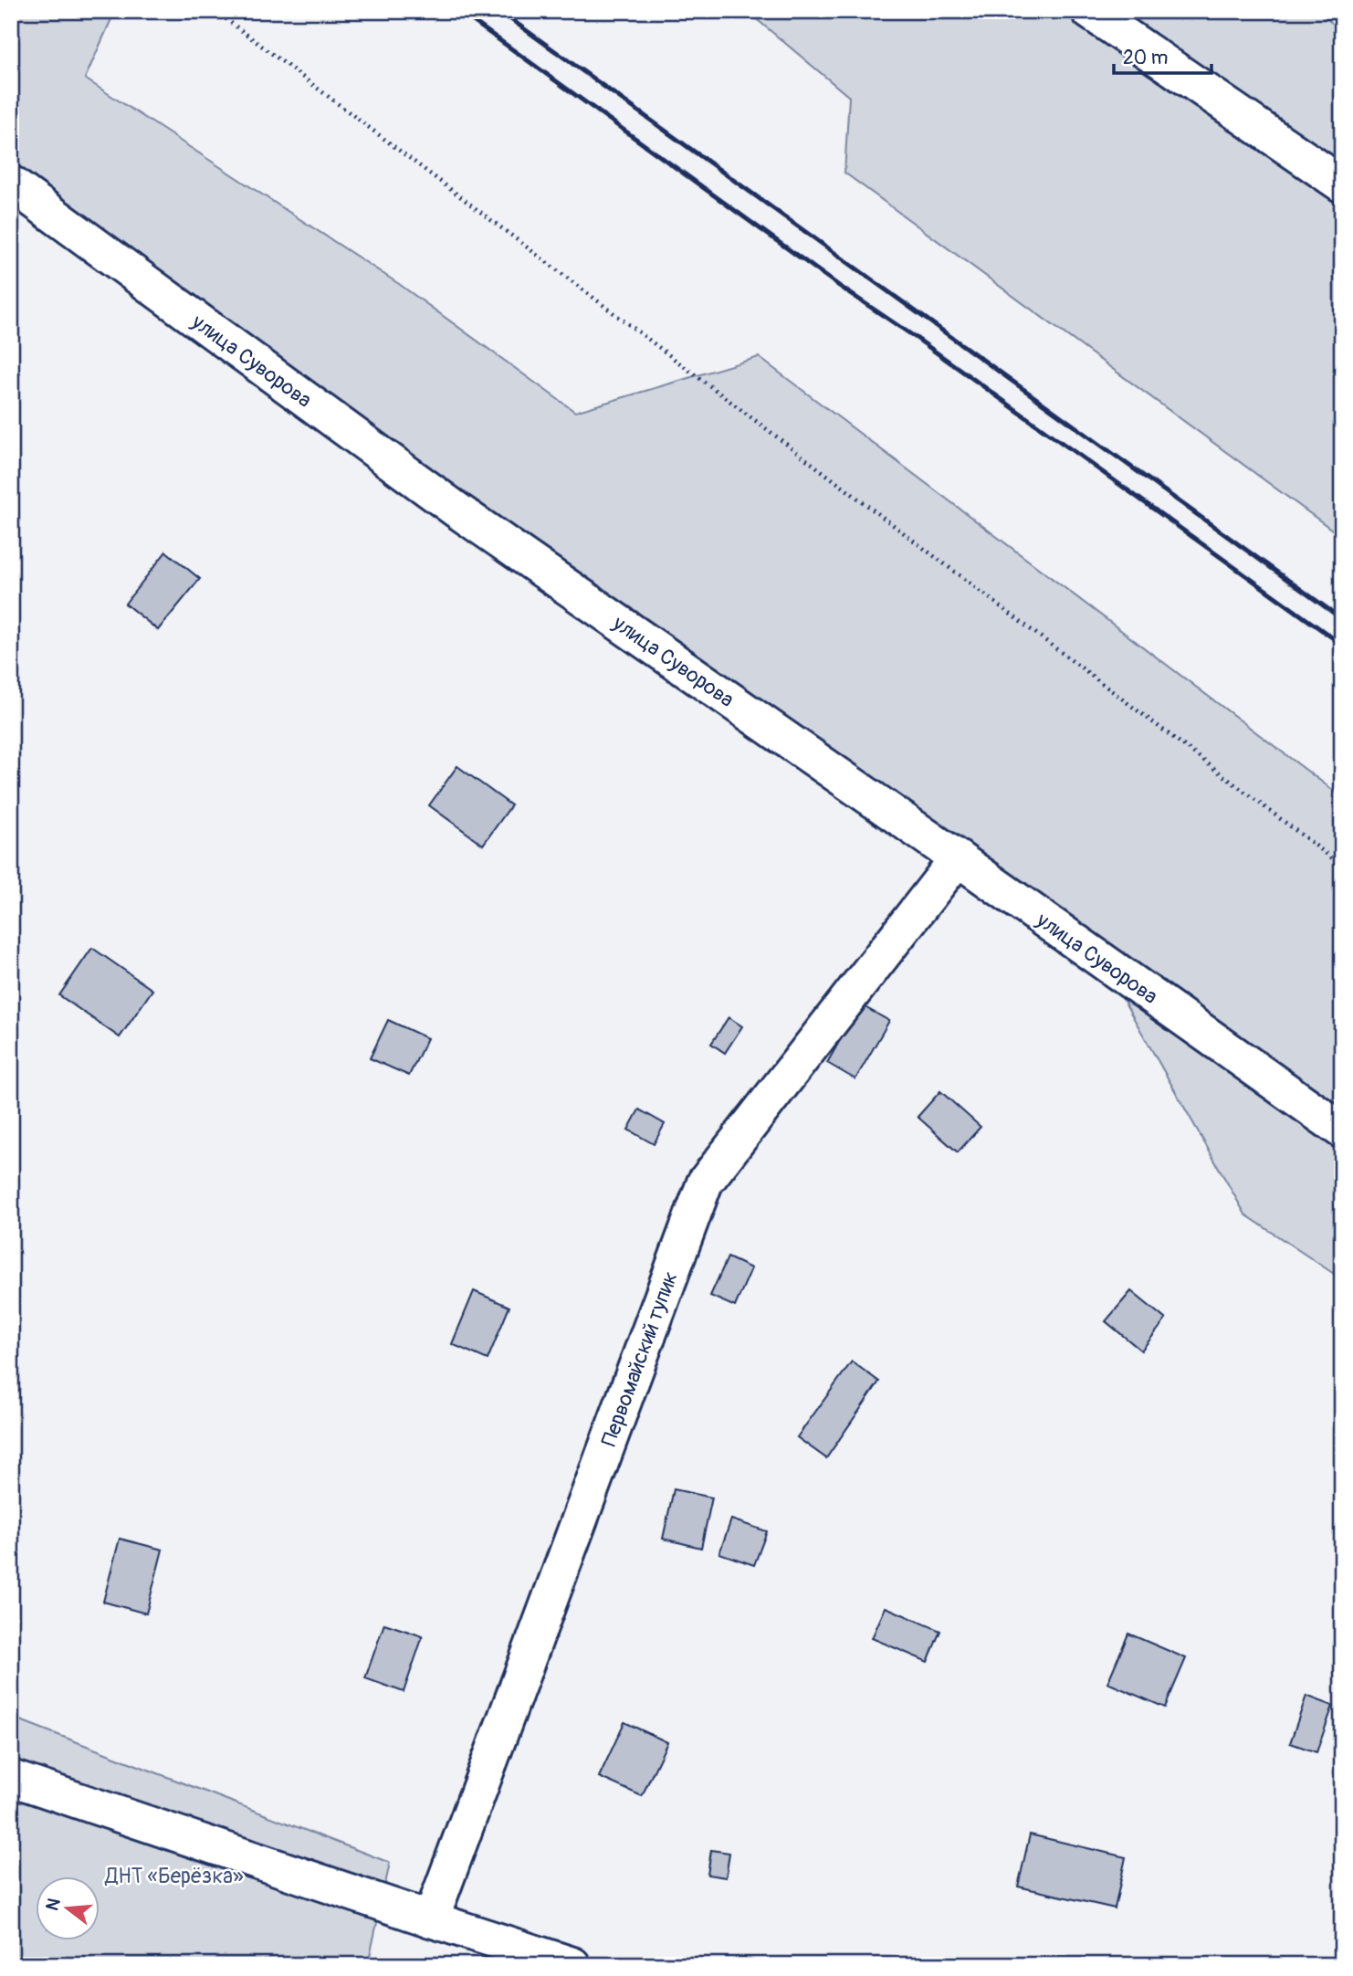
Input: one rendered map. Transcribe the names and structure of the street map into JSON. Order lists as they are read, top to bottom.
{
  "streets": {
    "street": ["улица Суворова", "Первомайский тупик"]
  },
  "crossings": [
    ["улица Суворова", "Первомайский тупик"]
  ],
  "parks": ["ДНТ «Берёзка»"],
  "scale_bar": "20 m",
  "north": "left"
}
